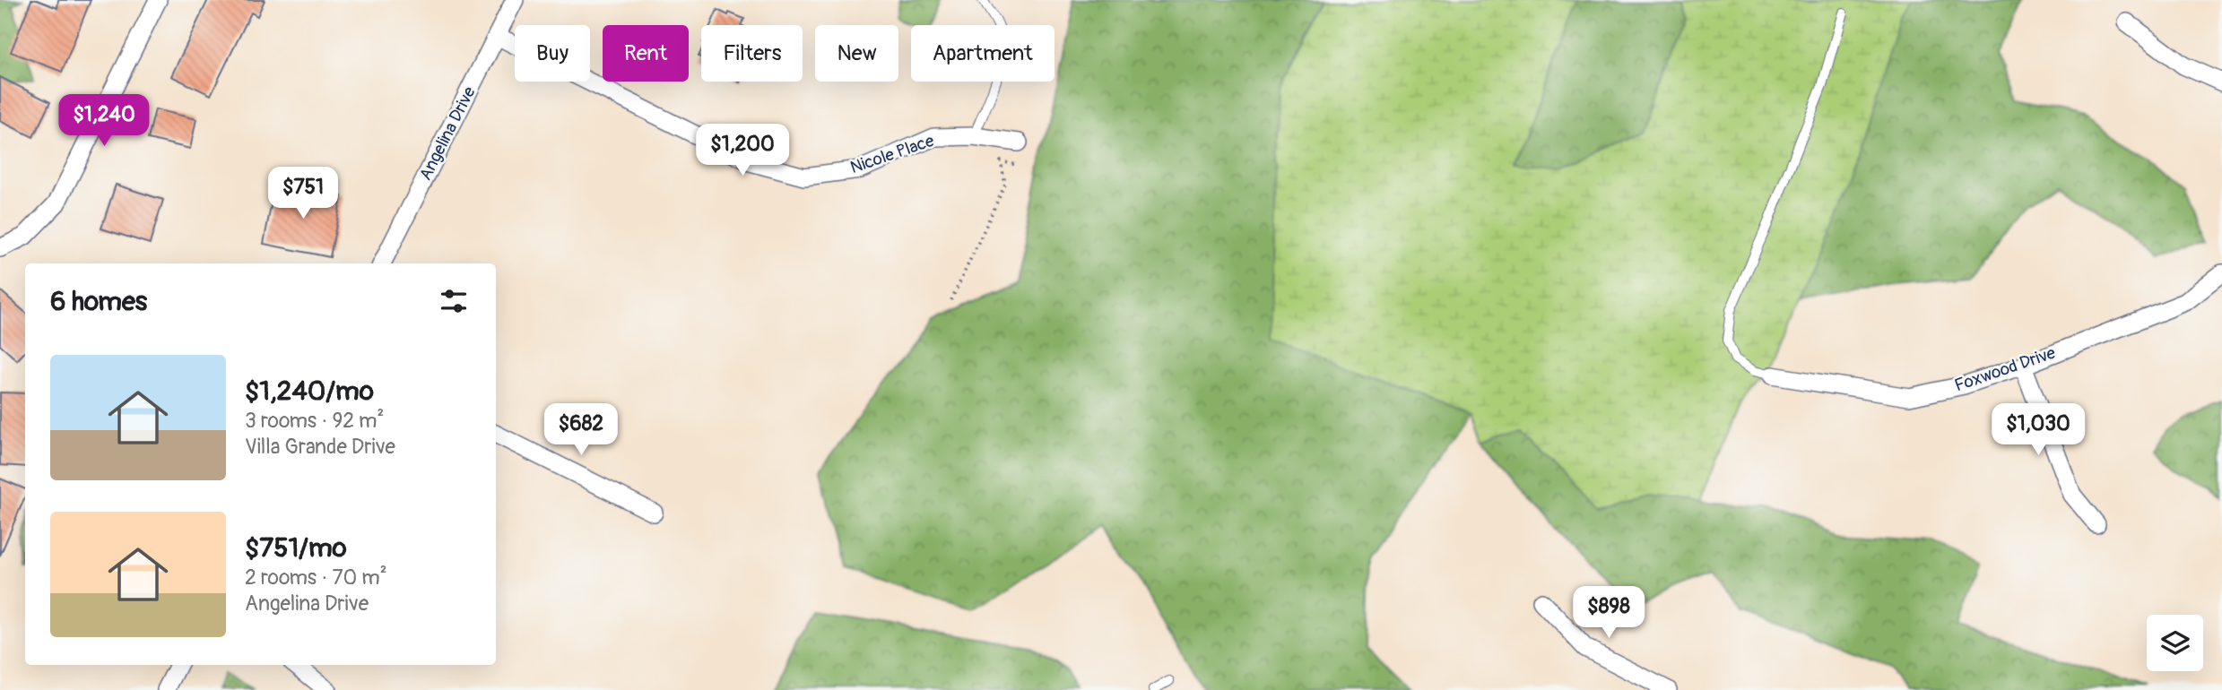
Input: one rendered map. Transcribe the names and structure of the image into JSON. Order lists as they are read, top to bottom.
{
  "streets": {
    "street": ["Angelina Drive", "Nicole Place", "Foxwood Drive"]
  },
  "crossings": [
    ["Angelina Drive", "Nicole Place"]
  ],
  "page": {
    "chip": [
      "Buy",
      "Rent",
      "Filters",
      "New",
      "Apartment"
    ],
    "price": [
      "$1,240",
      "$1,200",
      "$751",
      "$682",
      "$1,030",
      "$898"
    ],
    "heading": "6 homes",
    "list": [
      {
        "name": "$1,240/mo",
        "note": "3 rooms · 92 m² · Villa Grande Drive"
      },
      {
        "name": "$751/mo",
        "note": "2 rooms · 70 m² · Angelina Drive"
      }
    ]
  }
}
